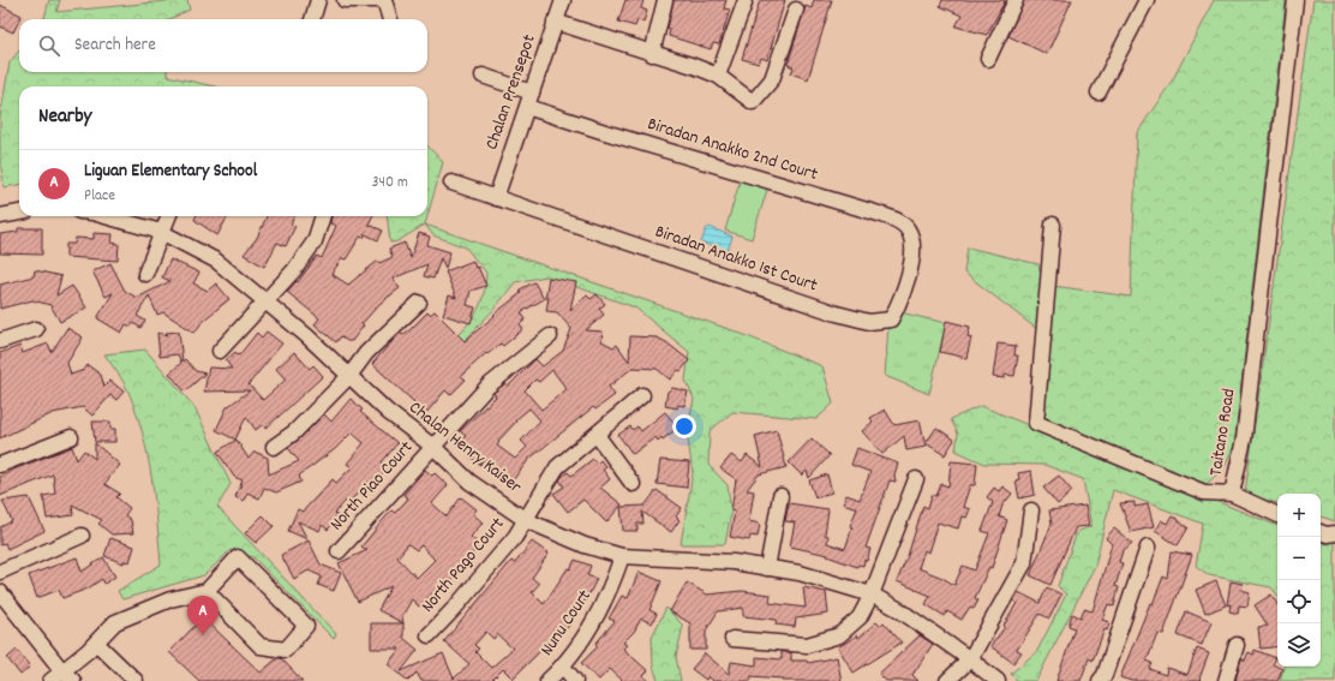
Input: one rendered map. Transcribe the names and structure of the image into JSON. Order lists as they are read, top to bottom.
{
  "streets": {
    "street": [
      "Chalan Prensepot",
      "Biradan Anakko 2nd Court",
      "Biradan Anakko 1st Court",
      "Taitano Road",
      "Chalan Henry Kaiser",
      "North Piao Court",
      "North Pago Court",
      "Nunu Court"
    ]
  },
  "crossings": [
    ["Chalan Prensepot", "Biradan Anakko 2nd Court"],
    ["Chalan Prensepot", "Biradan Anakko 1st Court"],
    ["Biradan Anakko 2nd Court", "Biradan Anakko 1st Court"],
    ["Chalan Henry Kaiser", "North Piao Court"],
    ["Chalan Henry Kaiser", "North Pago Court"],
    ["Chalan Henry Kaiser", "Nunu Court"]
  ],
  "page": {
    "search": "Search here",
    "heading": "Nearby",
    "list": [
      {
        "mark": "A",
        "name": "Liguan Elementary School",
        "note": "Place",
        "value": "340 m"
      }
    ],
    "map_buttons": ["+", "−"],
    "pins": "A"
  }
}
